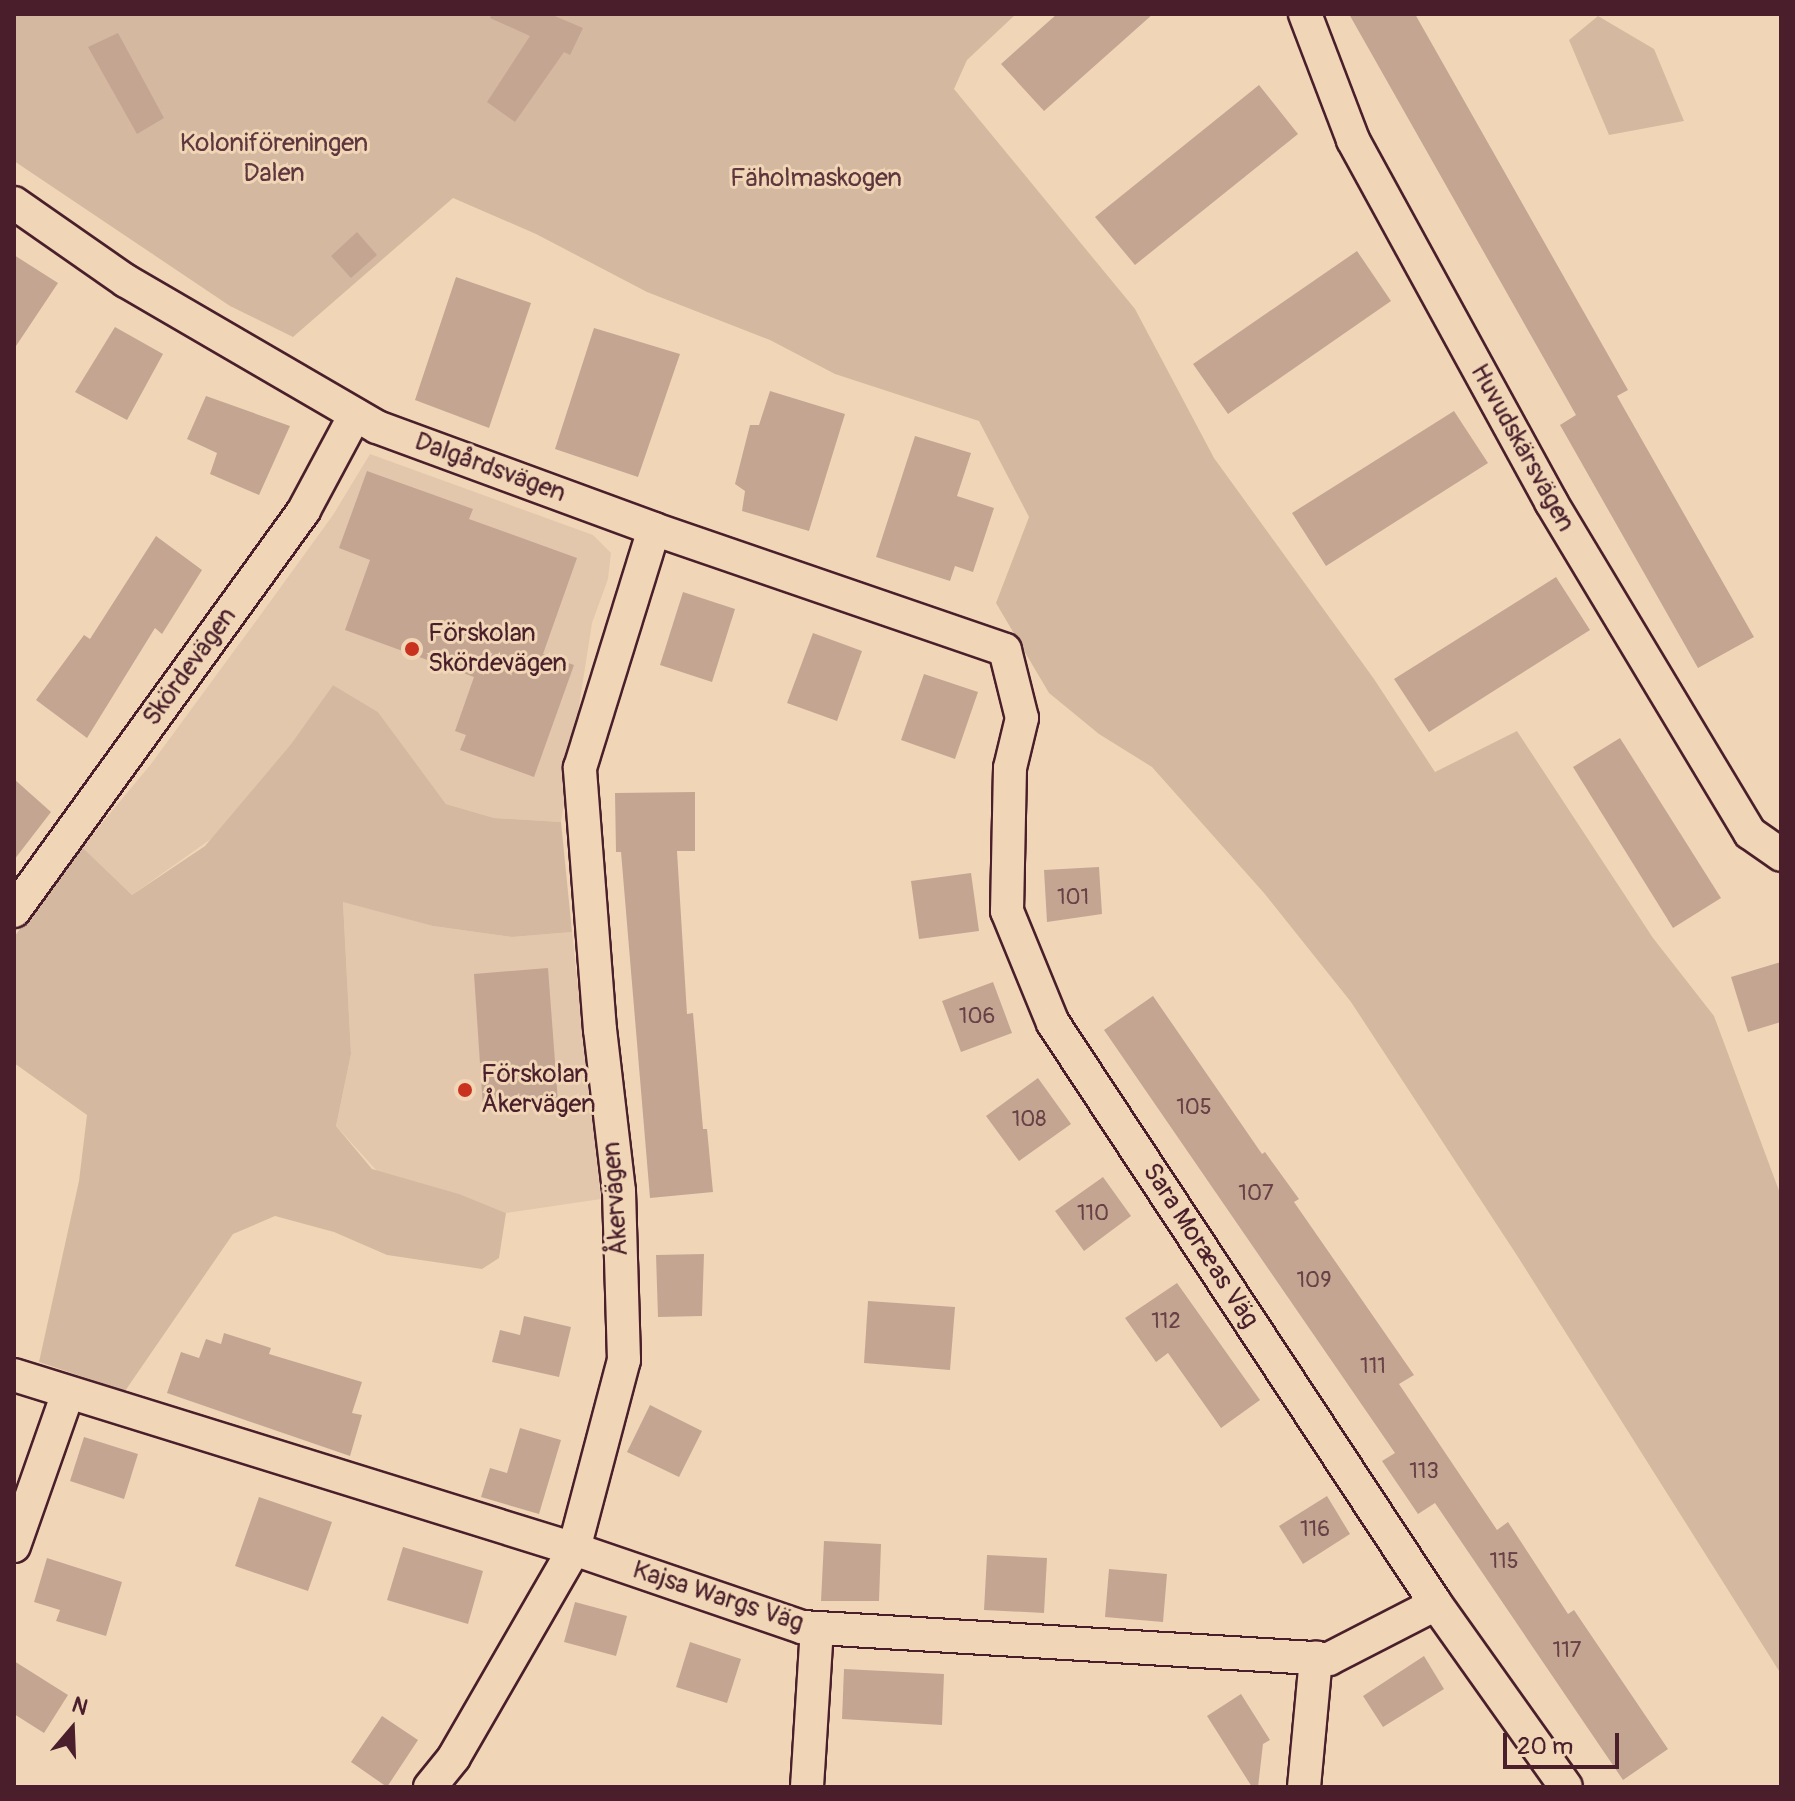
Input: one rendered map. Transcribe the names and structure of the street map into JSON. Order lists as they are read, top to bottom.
{
  "streets": {
    "street": [
      "Huvudskärsvägen",
      "Dalgårdsvägen",
      "Skördevägen",
      "Åkervägen",
      "Sara Moræas Väg",
      "Kajsa Wargs Väg"
    ]
  },
  "crossings": [
    ["Dalgårdsvägen", "Skördevägen"],
    ["Dalgårdsvägen", "Åkervägen"],
    ["Dalgårdsvägen", "Sara Moræas Väg"],
    ["Åkervägen", "Kajsa Wargs Väg"],
    ["Sara Moræas Väg", "Kajsa Wargs Väg"]
  ],
  "parks": ["Koloniföreningen Dalen", "Fäholmaskogen"],
  "places": ["Förskolan Skördevägen", "Förskolan Åkervägen"],
  "house_numbers": [
    "101",
    "106",
    "105",
    "108",
    "107",
    "110",
    "109",
    "112",
    "111",
    "113",
    "116",
    "115",
    "117"
  ],
  "scale_bar": "20 m",
  "north": "top"
}
